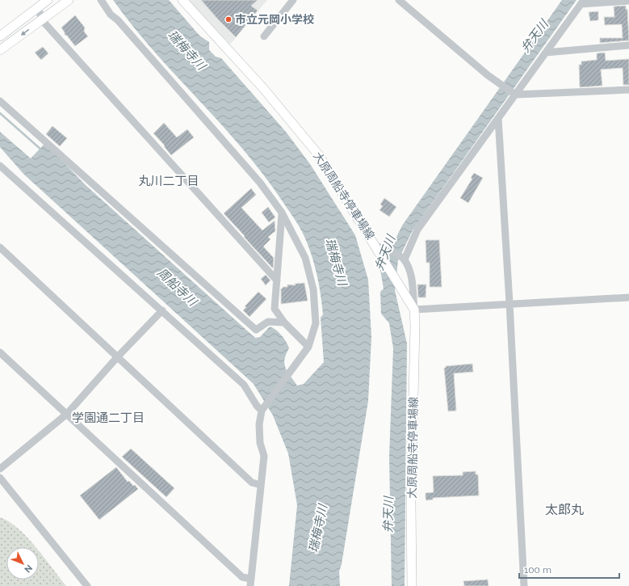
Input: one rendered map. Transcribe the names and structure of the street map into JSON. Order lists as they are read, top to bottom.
{
  "streets": {
    "main road": ["大原周船寺停車場線"]
  },
  "districts": ["丸川二丁目", "学園通二丁目", "太郎丸"],
  "water": ["弁天川", "瑞梅寺川", "周船寺川"],
  "places": ["市立元岡小学校"],
  "scale_bar": "100 m",
  "north": "bottom right"
}
